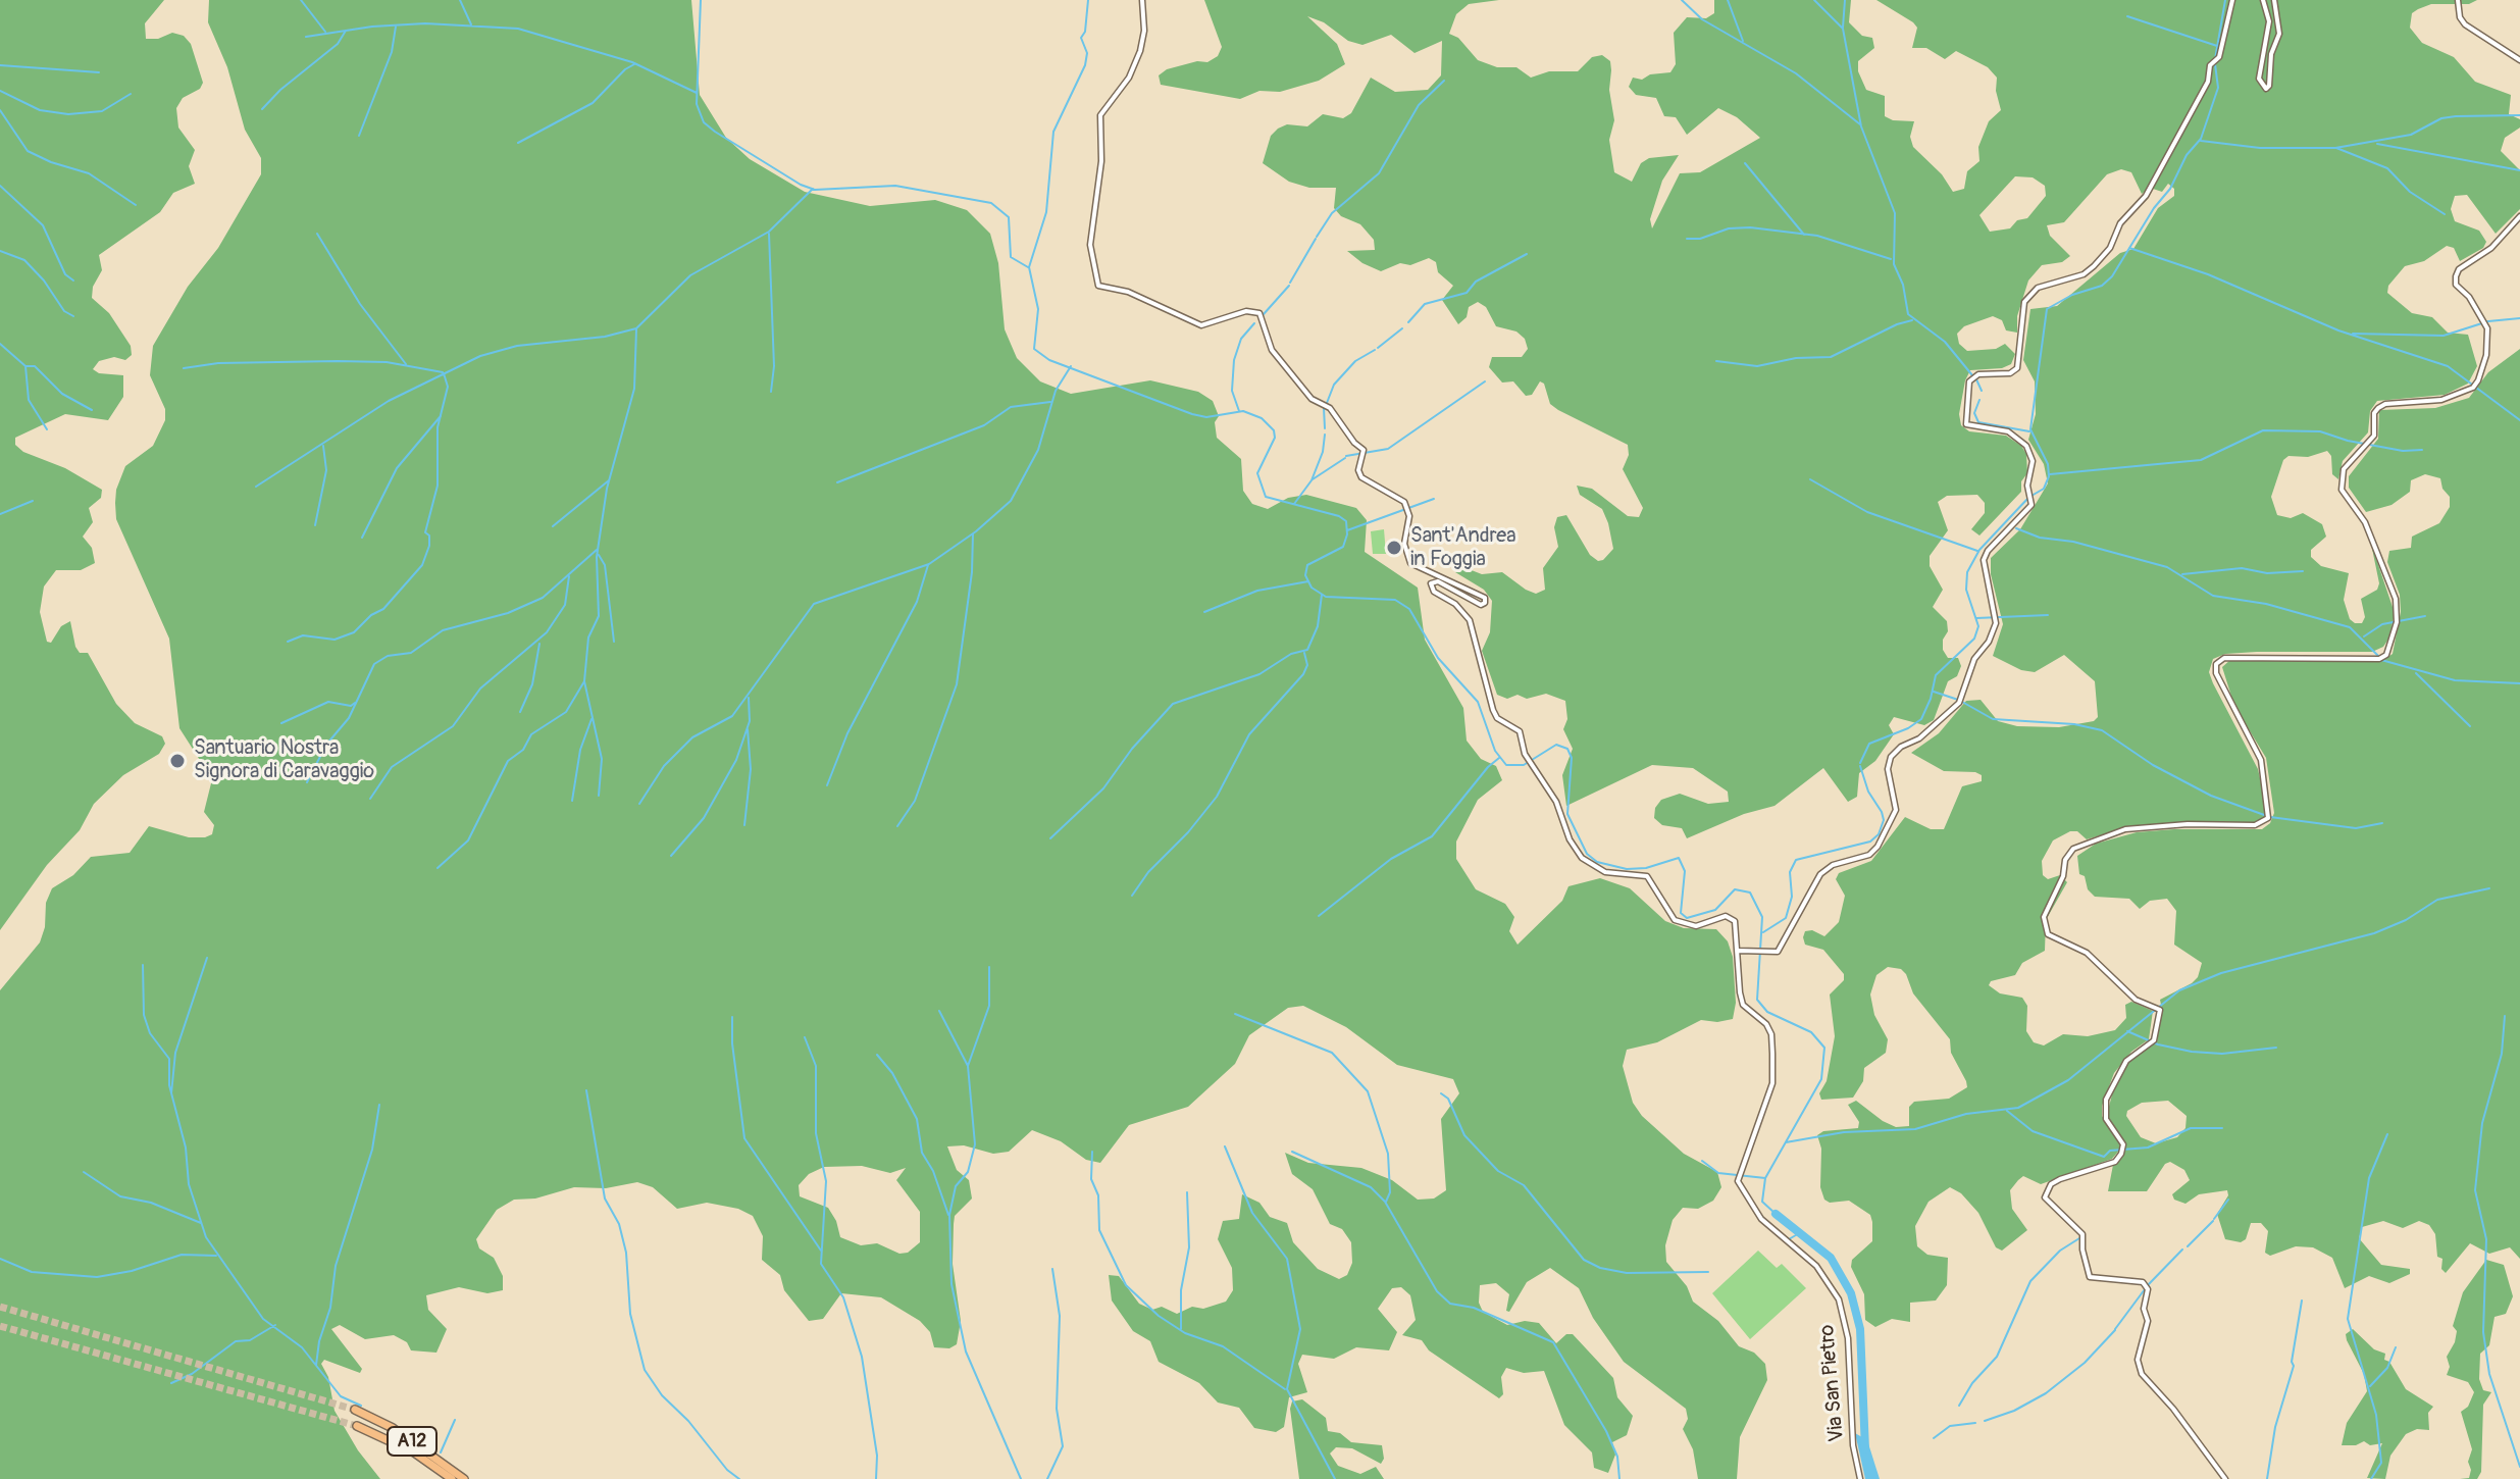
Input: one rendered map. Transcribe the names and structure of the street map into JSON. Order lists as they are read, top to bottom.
{
  "streets": {
    "highway": ["A12"],
    "street": ["Via San Pietro"]
  },
  "places": ["Sant'Andrea in Foggia", "Santuario Nostra Signora di Caravaggio"]
}
